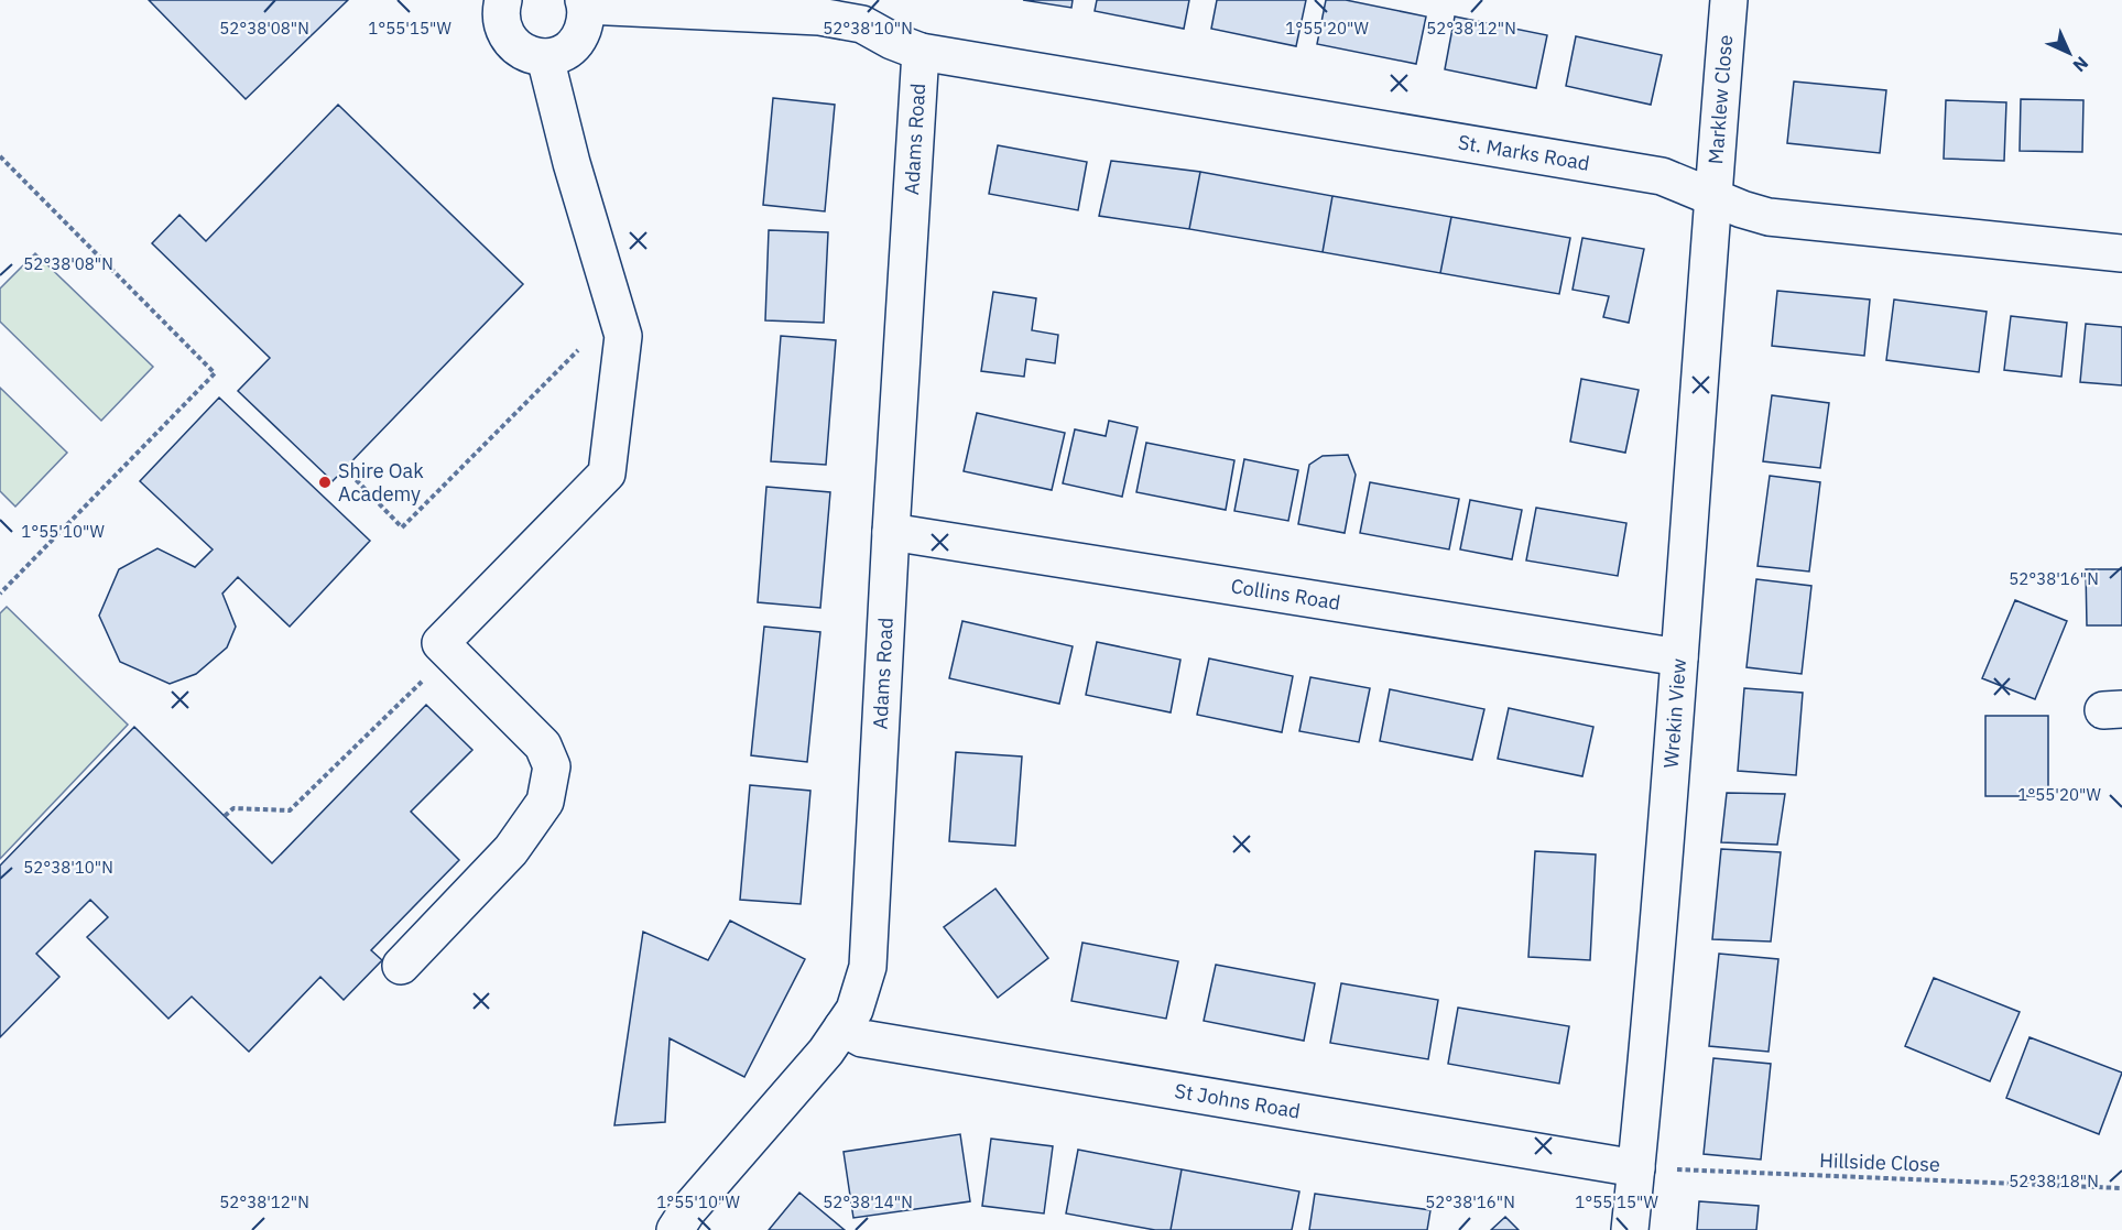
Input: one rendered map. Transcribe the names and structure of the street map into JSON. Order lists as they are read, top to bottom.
{
  "streets": {
    "street": [
      "Marklew Close",
      "Adams Road",
      "St. Marks Road",
      "Collins Road",
      "Wrekin View",
      "St Johns Road"
    ],
    "path": ["Hillside Close"]
  },
  "crossings": [
    ["Marklew Close", "St. Marks Road"],
    ["Marklew Close", "Wrekin View"],
    ["Adams Road", "St. Marks Road"],
    ["Adams Road", "Collins Road"],
    ["Adams Road", "St Johns Road"],
    ["St. Marks Road", "Wrekin View"],
    ["Collins Road", "Wrekin View"],
    ["Wrekin View", "St Johns Road"],
    ["Wrekin View", "Hillside Close"],
    ["St Johns Road", "Hillside Close"]
  ],
  "places": ["Shire Oak Academy"],
  "north": "bottom right",
  "coordinates": [
    "52°38'08\"N",
    "1°55'15\"W",
    "52°38'10\"N",
    "1°55'20\"W",
    "52°38'12\"N",
    "1°55'10\"W",
    "52°38'16\"N",
    "52°38'18\"N",
    "52°38'14\"N"
  ]
}
